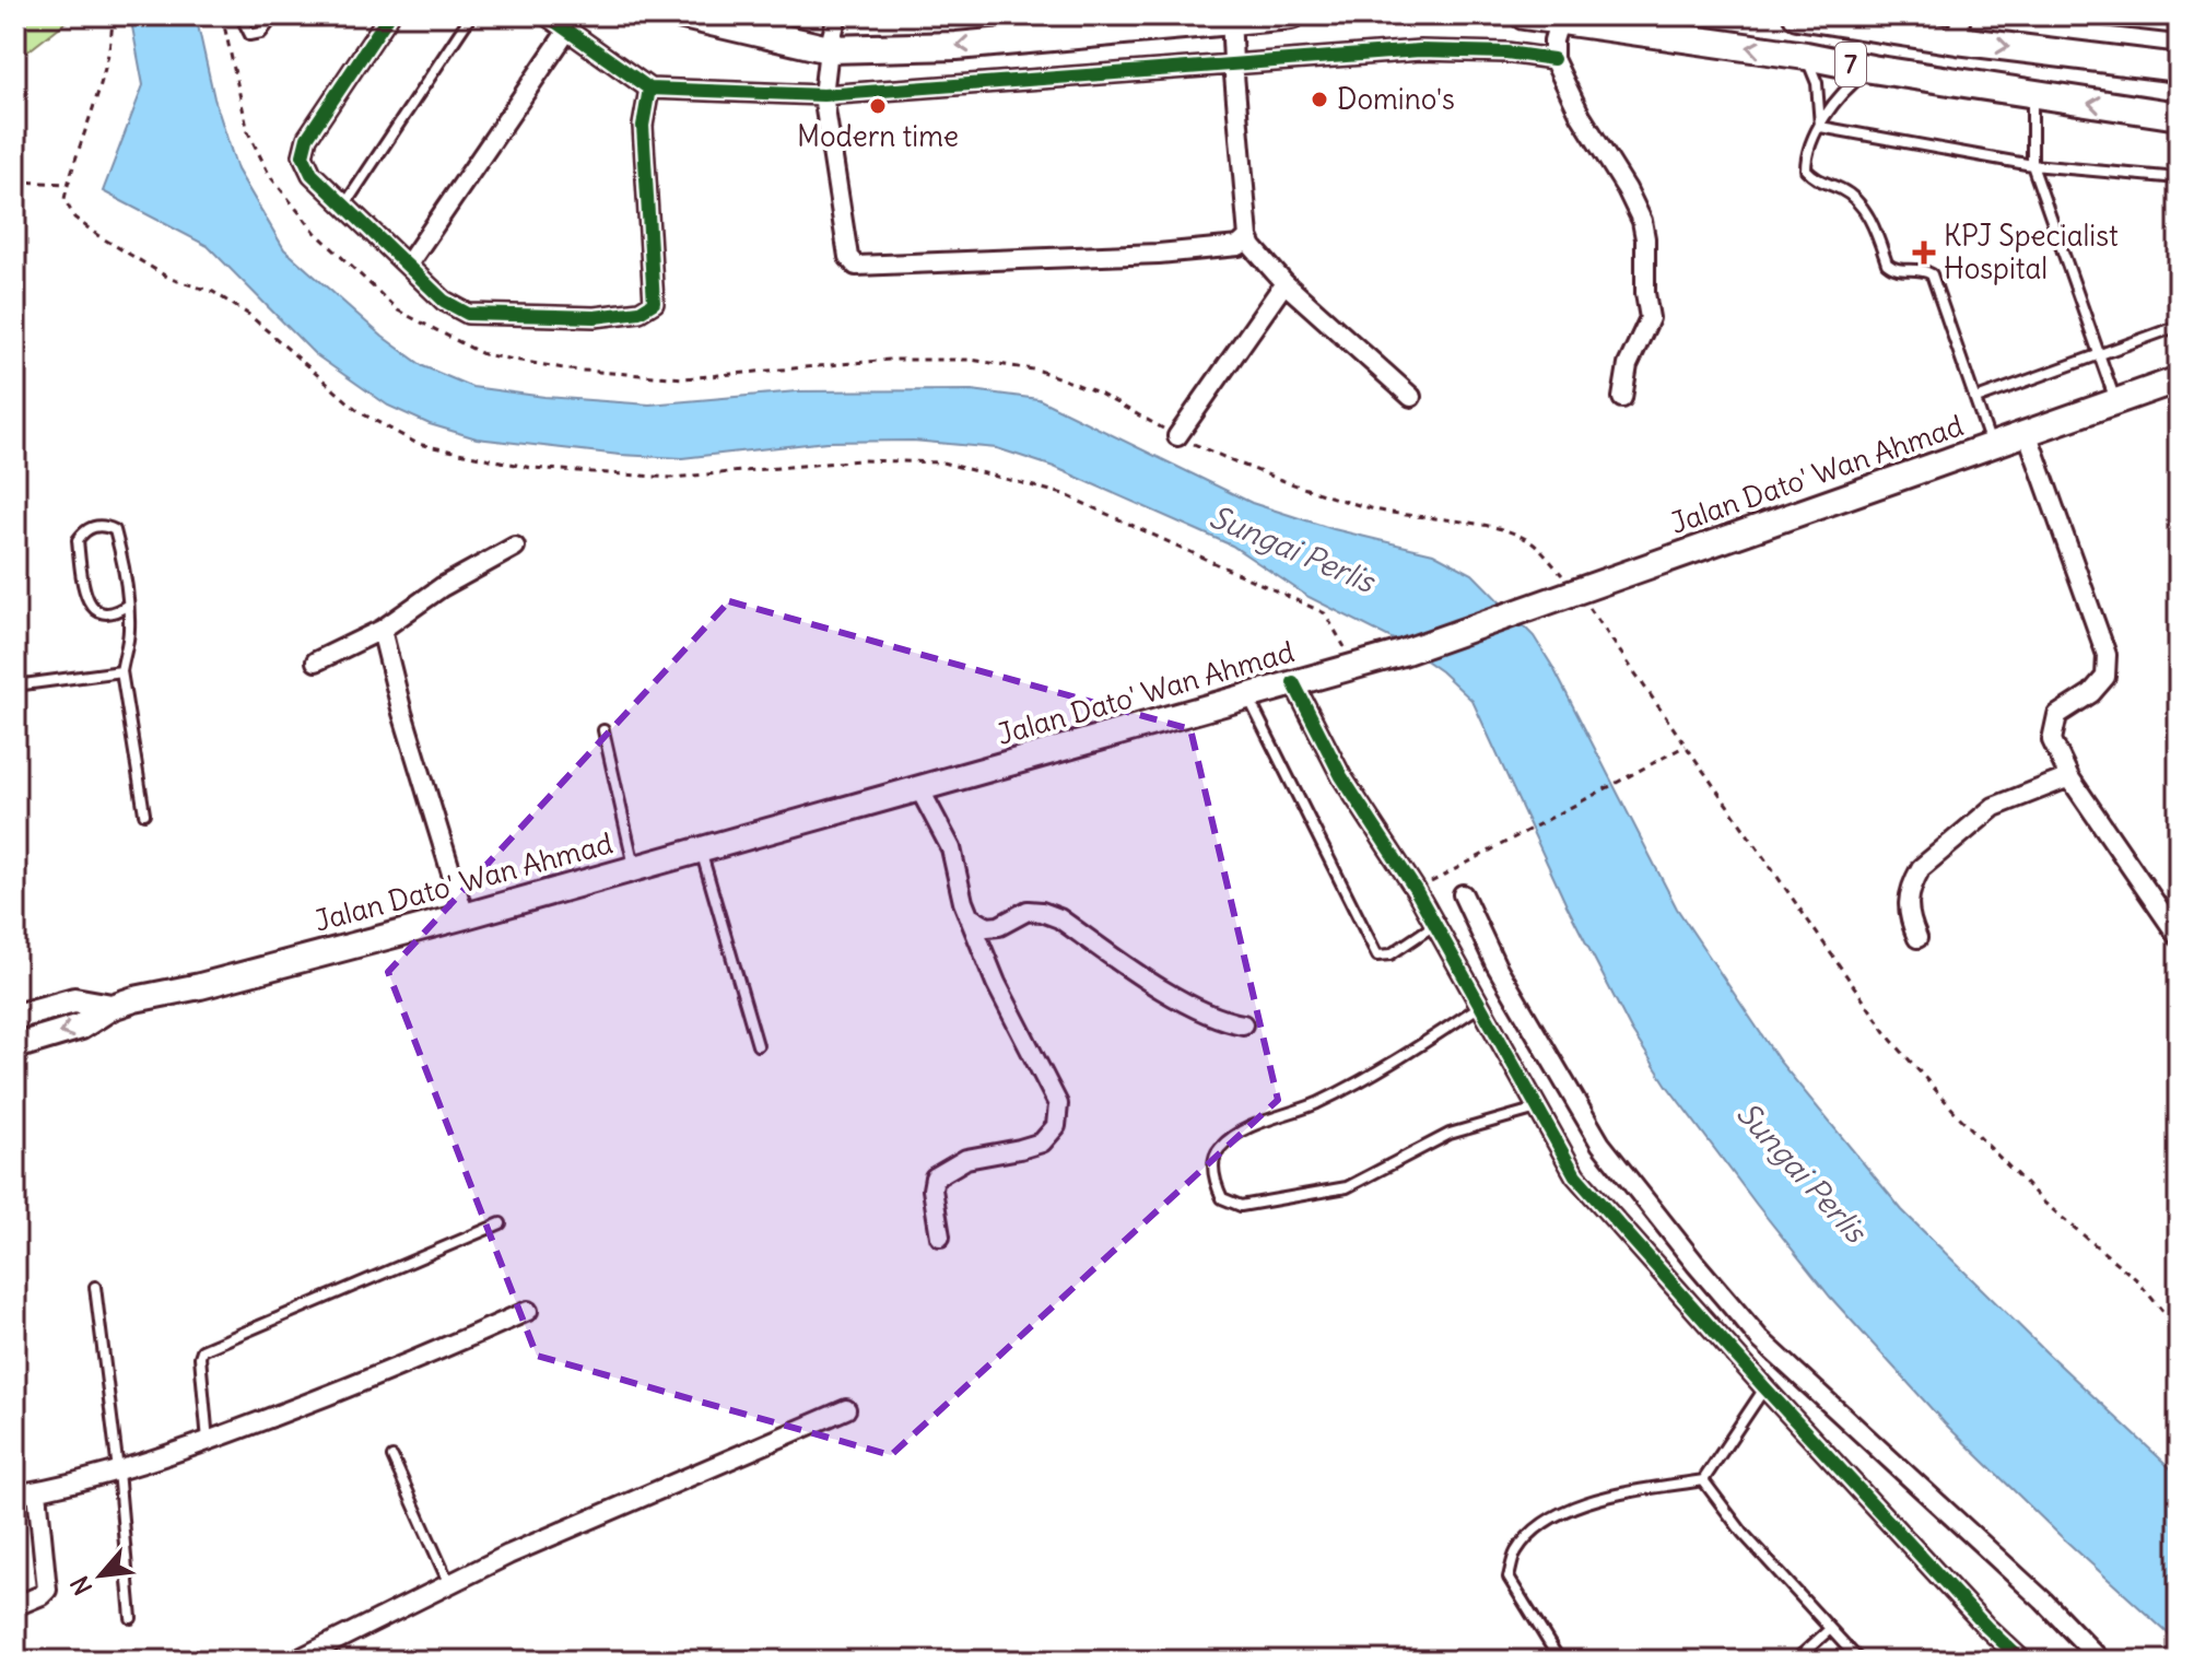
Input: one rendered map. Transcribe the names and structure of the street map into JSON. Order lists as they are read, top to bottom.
{
  "streets": {
    "main road": ["7", "Jalan Dato' Wan Ahmad"]
  },
  "water": ["Sungai Perlis"],
  "places": {
    "other": ["Domino's", "Modern time"],
    "health": ["KPJ Specialist Hospital"]
  },
  "north": "bottom left"
}
